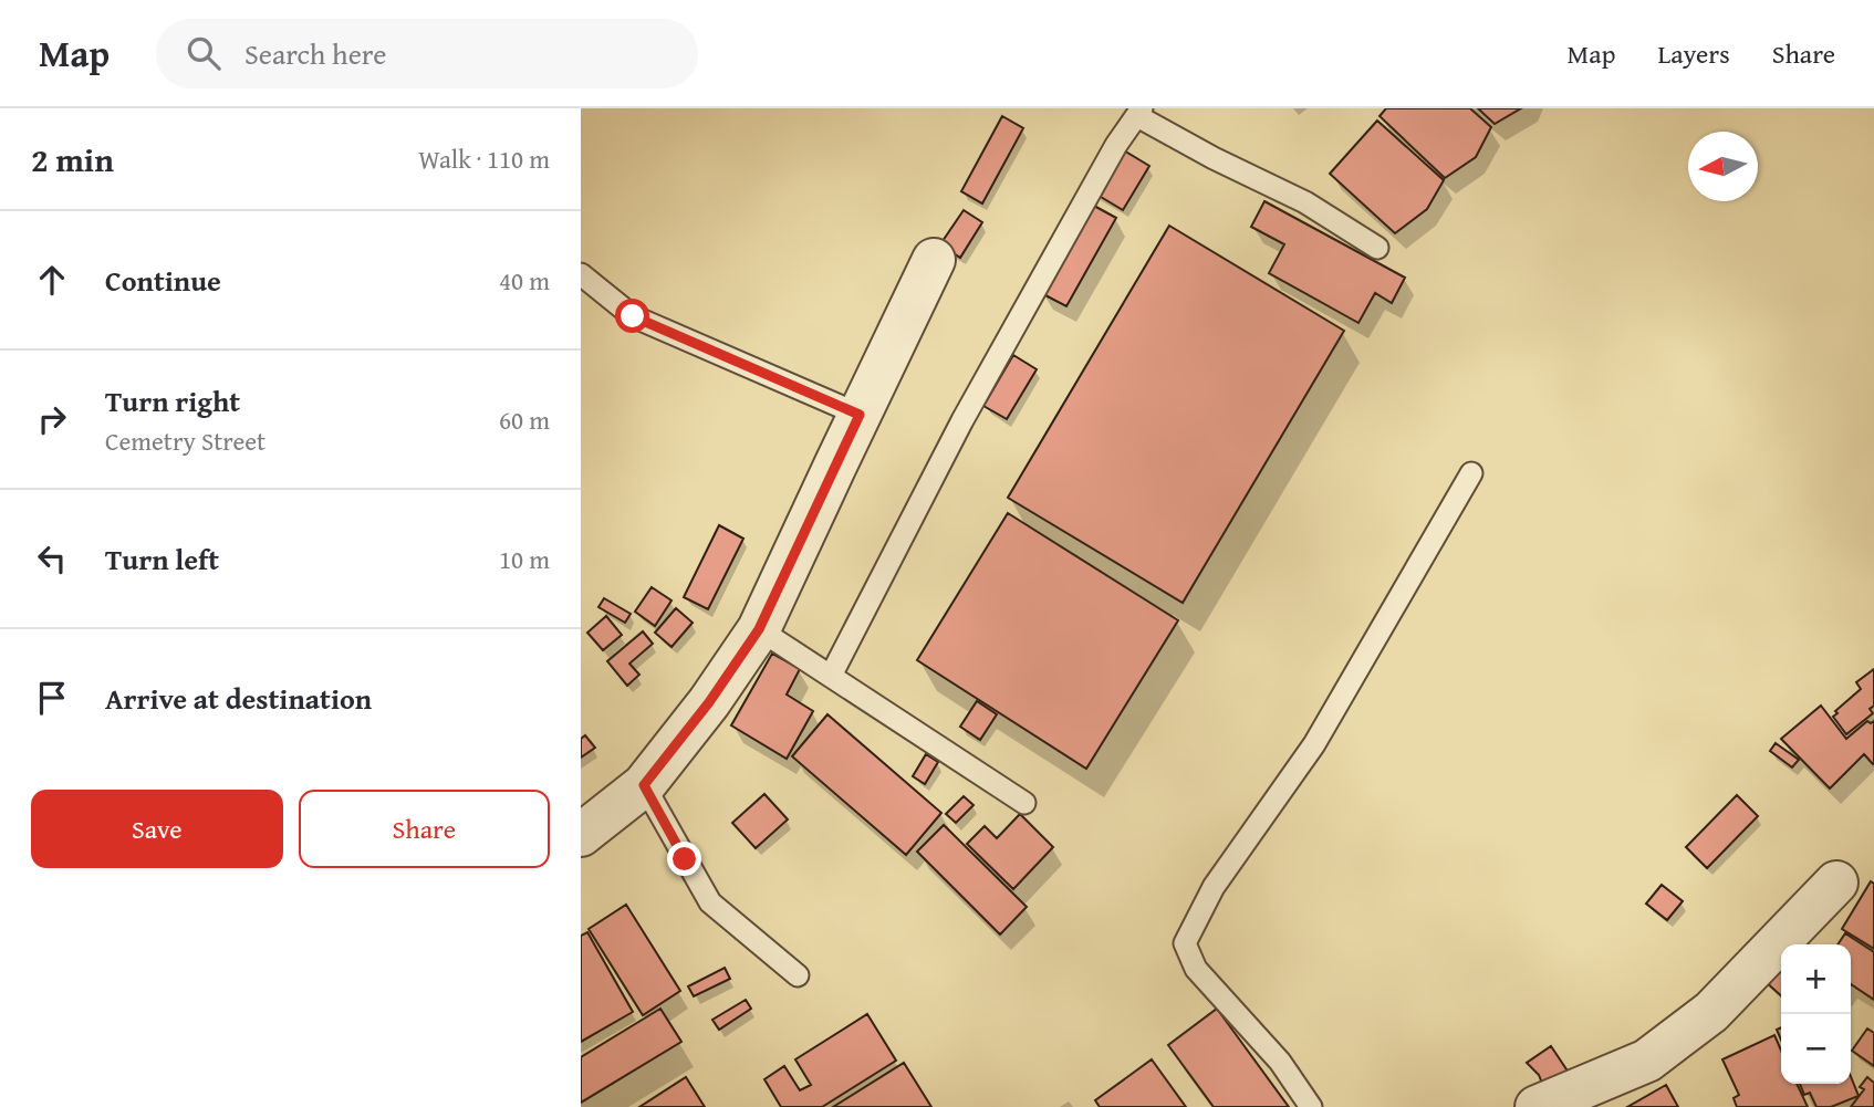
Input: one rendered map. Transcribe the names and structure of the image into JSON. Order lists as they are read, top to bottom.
{
  "north": "left",
  "page": {
    "header": "Map",
    "search": "Search here",
    "nav": ["Map", "Layers", "Share"],
    "heading": ["2 min", "Walk · 110 m"],
    "list": [
      ["Continue", "40 m"],
      ["Turn right", "Cemetry Street", "60 m"],
      ["Turn left", "10 m"],
      "Arrive at destination"
    ],
    "buttons": ["Save", "Share"],
    "map_buttons": ["+", "−"]
  }
}
